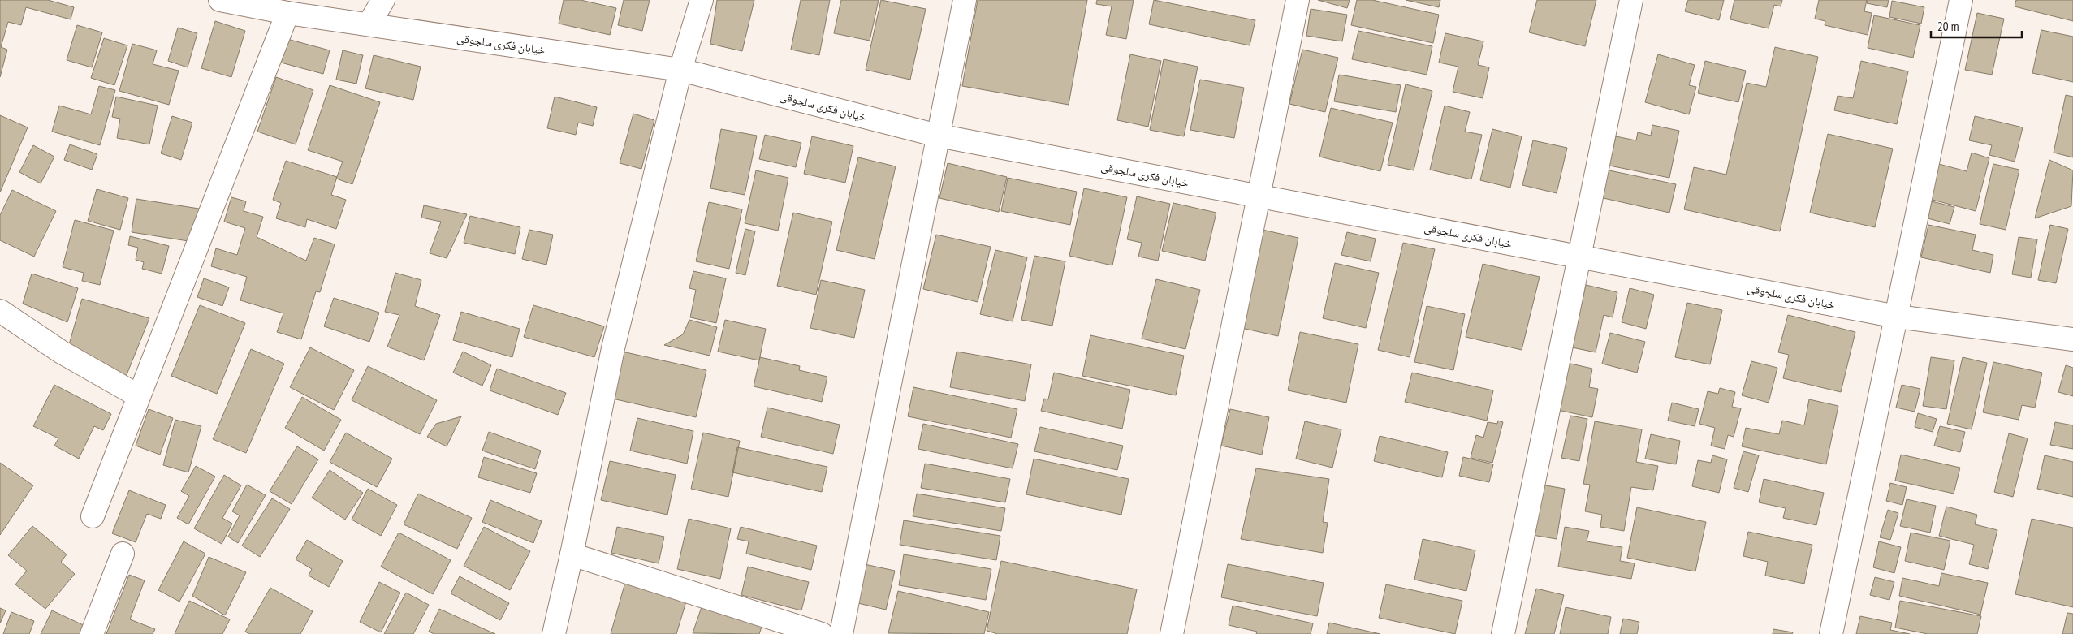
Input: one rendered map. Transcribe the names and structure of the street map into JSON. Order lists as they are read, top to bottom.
{
  "streets": {
    "street": ["خیابان فکری سلجوقی"]
  },
  "scale_bar": "20 m"
}
